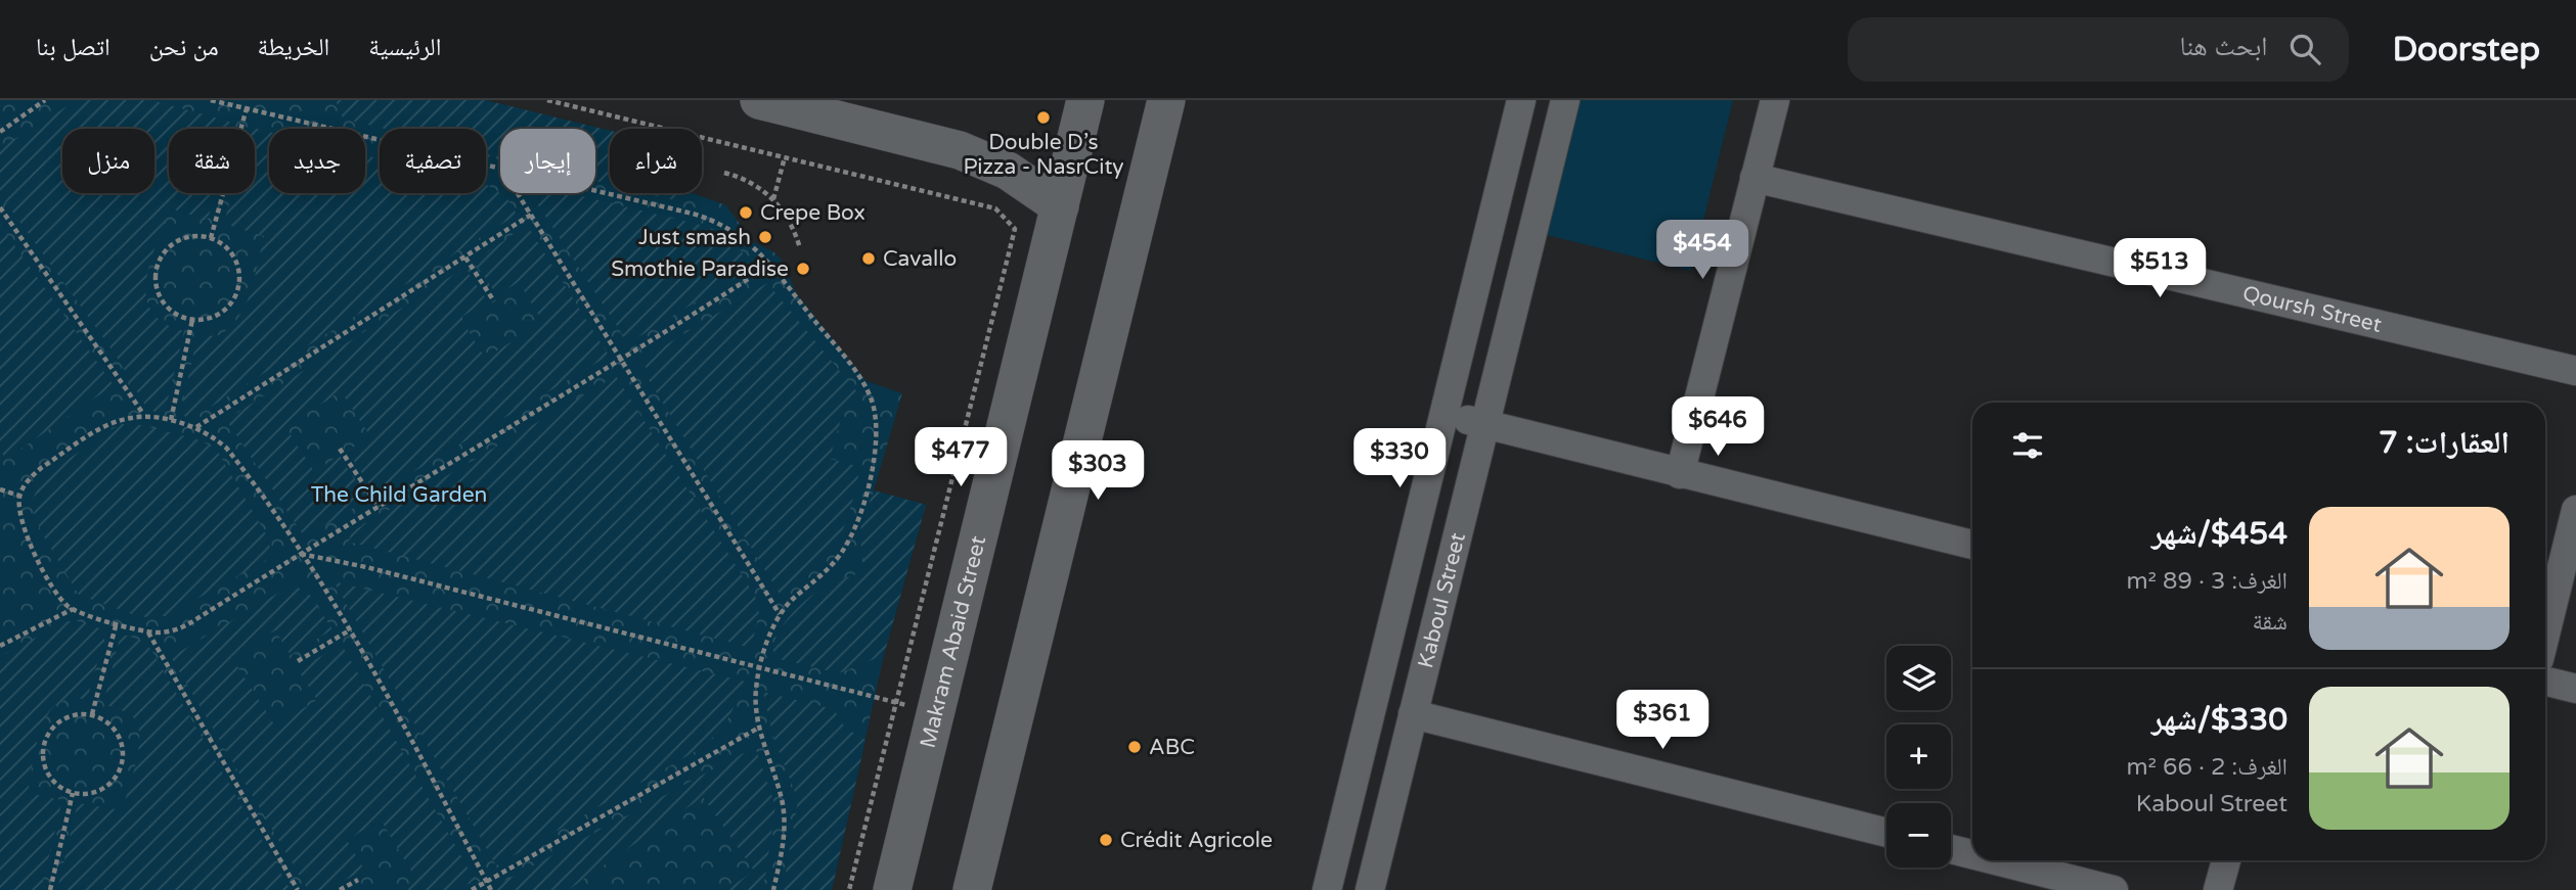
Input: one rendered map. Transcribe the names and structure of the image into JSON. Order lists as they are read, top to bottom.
{
  "streets": {
    "street": ["Qoursh Street", "Kaboul Street", "Makram Abaid Street"]
  },
  "parks": ["The Child Garden"],
  "places": [
    "Double D’s Pizza - NasrCity",
    "Crepe Box",
    "Just smash",
    "Cavallo",
    "Smothie Paradise",
    "ABC",
    "Crédit Agricole"
  ],
  "page": {
    "header": "Doorstep",
    "search": "ابحث هنا",
    "nav": [
      "الرئيسية",
      "الخريطة",
      "من نحن",
      "اتصل بنا"
    ],
    "chip": [
      "شراء",
      "إيجار",
      "تصفية",
      "جديد",
      "شقة",
      "منزل"
    ],
    "price": [
      "$454",
      "$513",
      "$646",
      "$477",
      "$330",
      "$303",
      "$361"
    ],
    "heading": "العقارات: 7",
    "list": [
      {
        "name": "$454/شهر",
        "note": "الغرف: 3 · 89 m² · شقة"
      },
      {
        "name": "$330/شهر",
        "note": "الغرف: 2 · 66 m² · Kaboul Street"
      }
    ],
    "map_buttons": ["+", "−"]
  }
}
